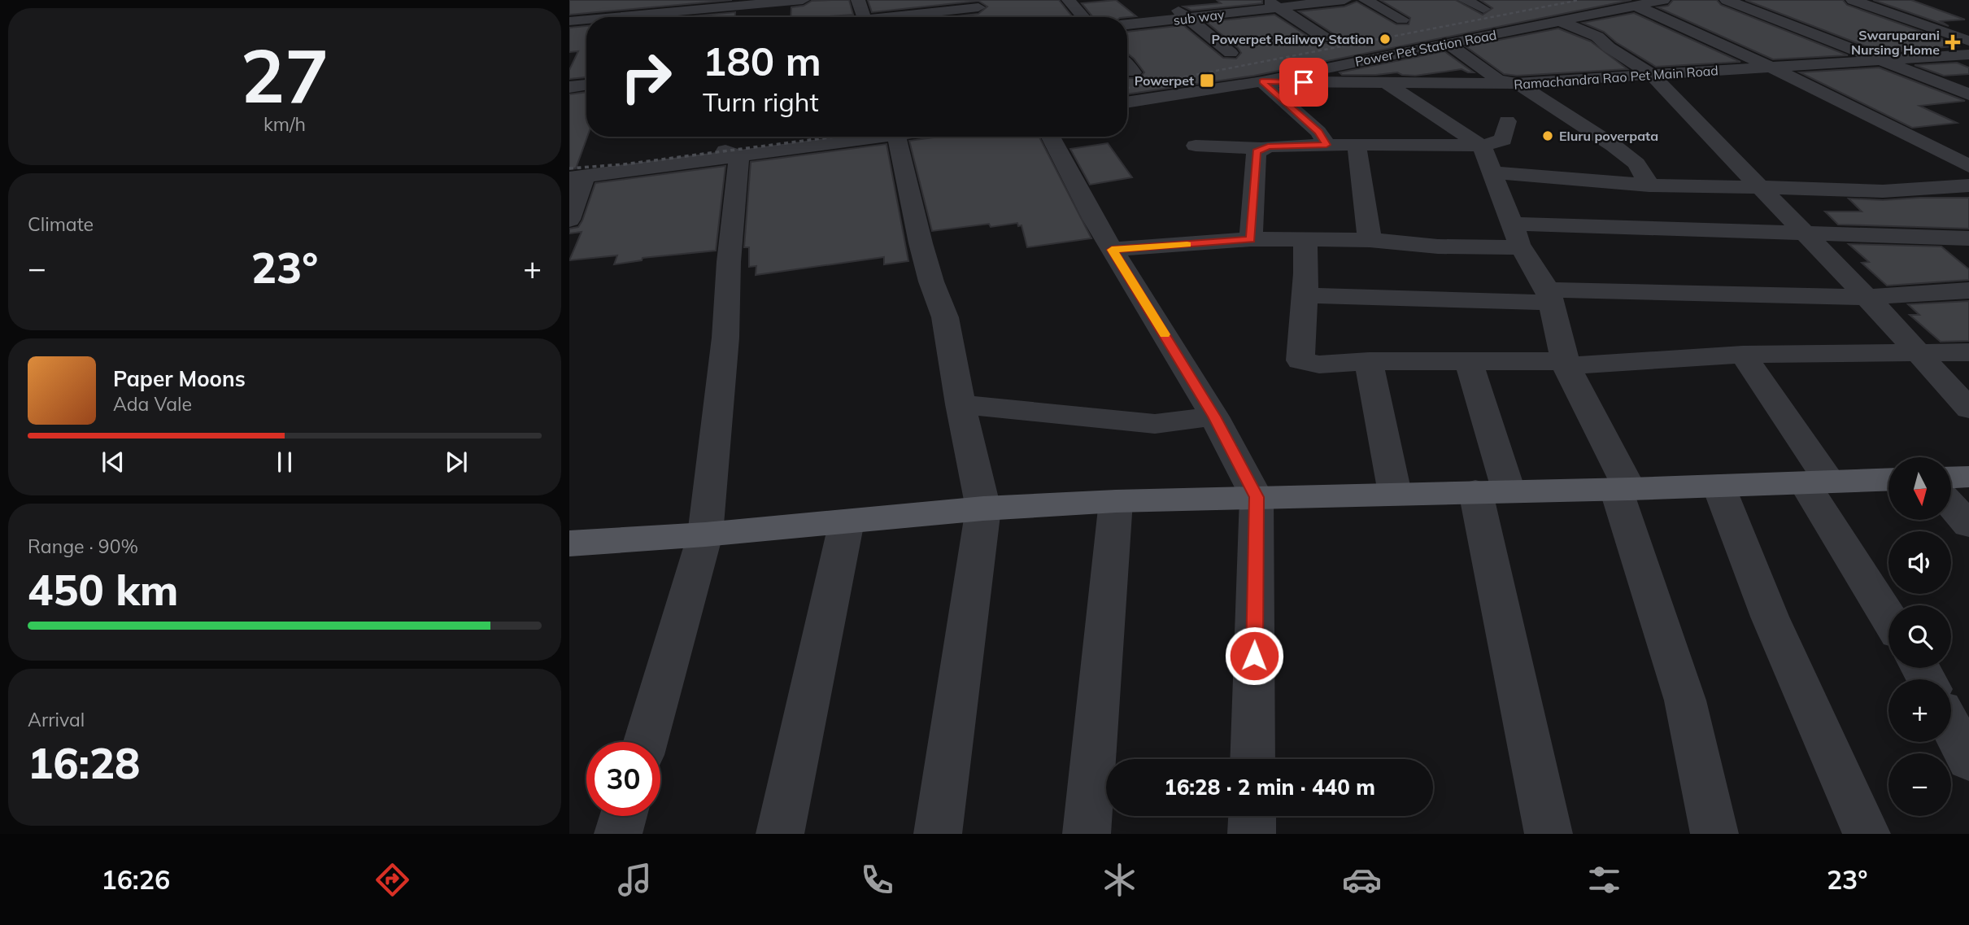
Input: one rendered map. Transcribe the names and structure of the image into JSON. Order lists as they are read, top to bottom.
{
  "streets": {
    "street": ["sub way", "Power Pet Station Road", "Ramachandra Rao Pet Main Road"]
  },
  "crossings": [
    ["Power Pet Station Road", "Ramachandra Rao Pet Main Road"]
  ],
  "places": {
    "other": ["Powerpet Railway Station", "Eluru poverpata"],
    "health": ["Swaruparani Nursing Home"],
    "transit": ["Powerpet"]
  },
  "north": "bottom",
  "page": {
    "tile": [
      ["27", "km/h"],
      "Climate",
      ["Range · 90%", "450 km"],
      ["Arrival", "16:28"]
    ],
    "turn": ["180 m", "Turn right"],
    "heat": ["−", "23°", "+"],
    "song": ["Paper Moons", "Ada Vale"],
    "map_buttons": ["+", "−"],
    "limit": "30",
    "trip": "16:28 · 2 min · 440 m",
    "tabs": ["16:26", "23°"]
  }
}
